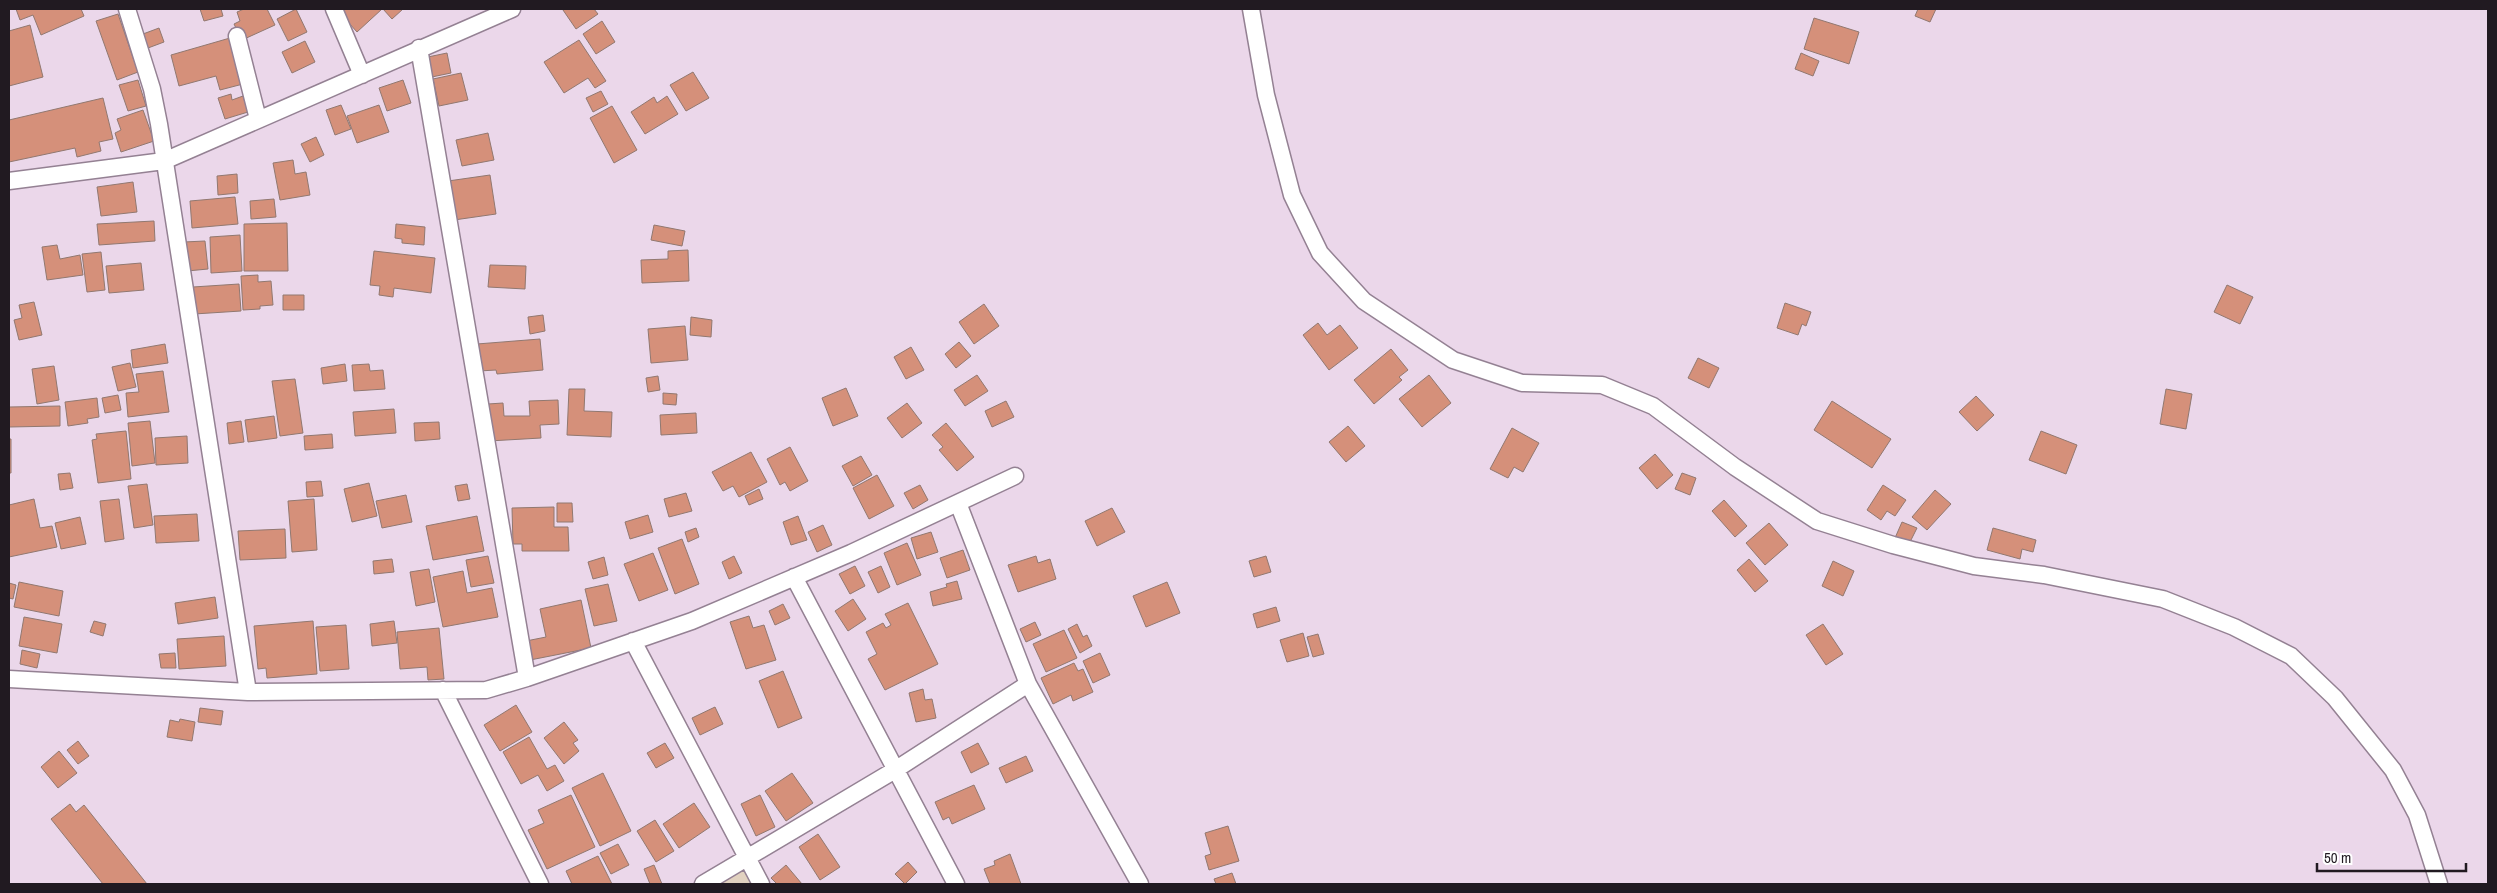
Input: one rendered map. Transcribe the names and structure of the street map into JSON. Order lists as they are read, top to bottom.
{
  "scale_bar": "50 m"
}
